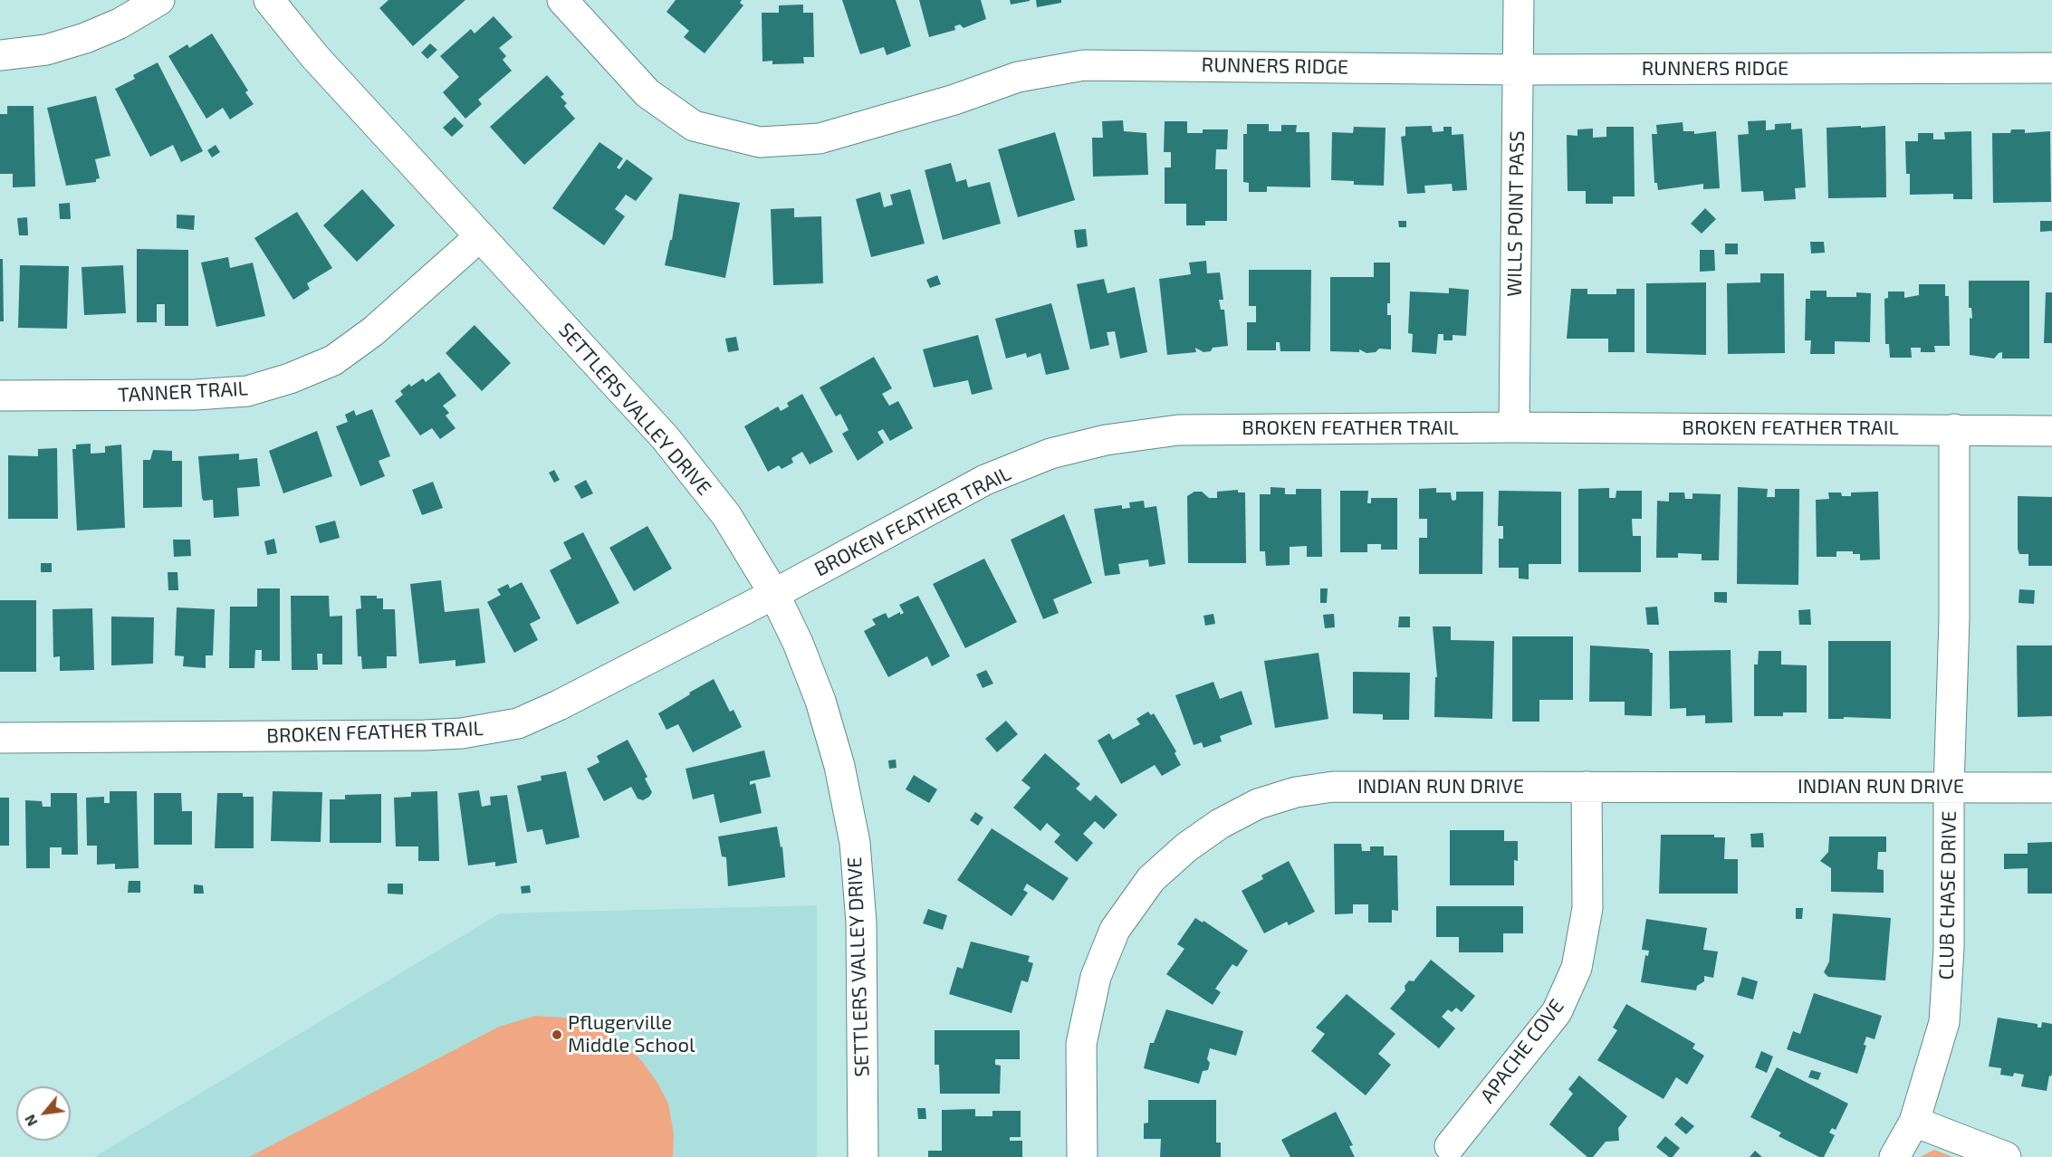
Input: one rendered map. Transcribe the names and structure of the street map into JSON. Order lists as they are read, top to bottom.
{
  "streets": {
    "street": [
      "RUNNERS RIDGE",
      "WILLS POINT PASS",
      "TANNER TRAIL",
      "SETTLERS VALLEY DRIVE",
      "BROKEN FEATHER TRAIL",
      "INDIAN RUN DRIVE",
      "CLUB CHASE DRIVE",
      "APACHE COVE"
    ]
  },
  "crossings": [
    ["RUNNERS RIDGE", "WILLS POINT PASS"],
    ["WILLS POINT PASS", "BROKEN FEATHER TRAIL"],
    ["TANNER TRAIL", "SETTLERS VALLEY DRIVE"],
    ["SETTLERS VALLEY DRIVE", "BROKEN FEATHER TRAIL"],
    ["BROKEN FEATHER TRAIL", "CLUB CHASE DRIVE"],
    ["INDIAN RUN DRIVE", "CLUB CHASE DRIVE"],
    ["INDIAN RUN DRIVE", "APACHE COVE"]
  ],
  "places": ["Pflugerville Middle School"],
  "north": "bottom left"
}
